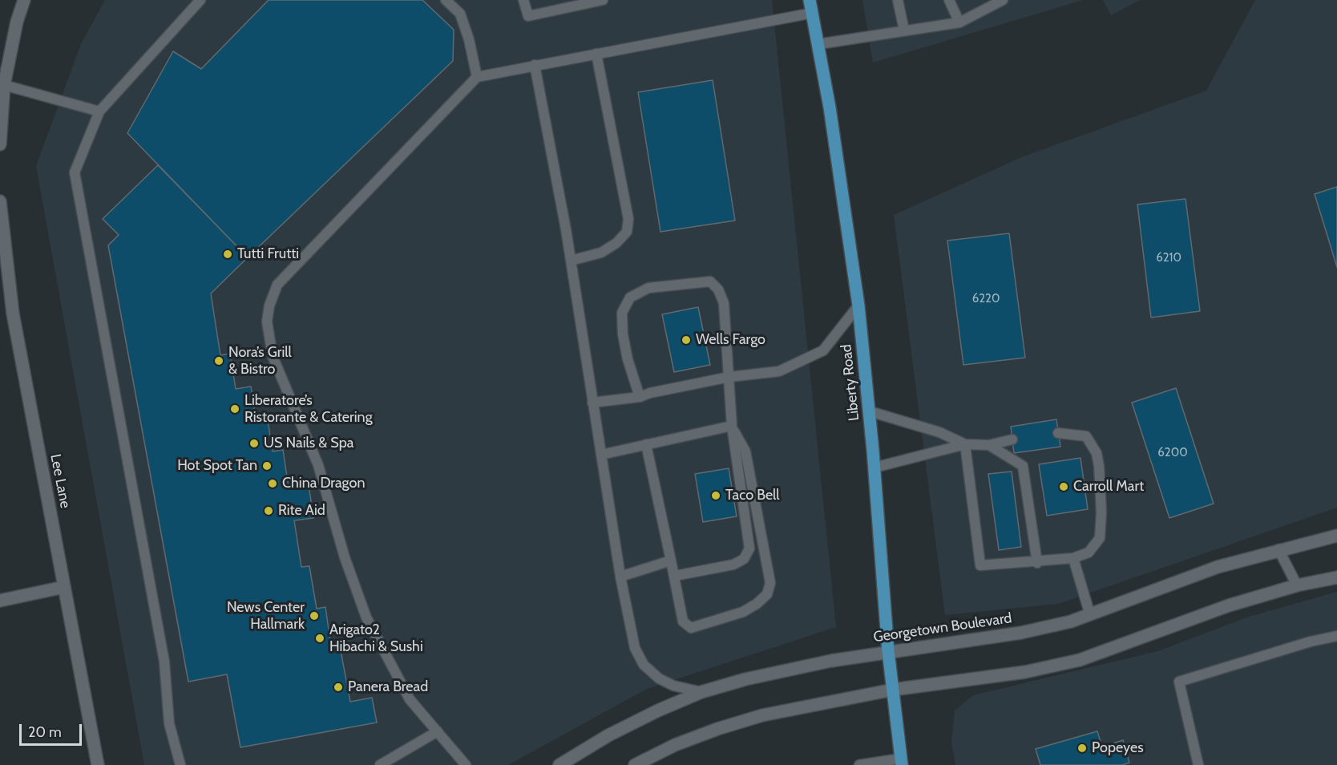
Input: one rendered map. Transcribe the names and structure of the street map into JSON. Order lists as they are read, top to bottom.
{
  "streets": {
    "main road": ["Liberty Road"],
    "street": ["Lee Lane", "Georgetown Boulevard"]
  },
  "crossings": [
    ["Liberty Road", "Georgetown Boulevard"]
  ],
  "places": [
    "Tutti Frutti",
    "Wells Fargo",
    "Nora’s Grill & Bistro",
    "Liberatore’s Ristorante & Catering",
    "US Nails & Spa",
    "Hot Spot Tan",
    "China Dragon",
    "Carroll Mart",
    "Taco Bell",
    "Rite Aid",
    "News Center Hallmark",
    "Arigato2 Hibachi & Sushi",
    "Panera Bread",
    "Popeyes"
  ],
  "house_numbers": ["6210", "6220", "6200"],
  "scale_bar": "20 m"
}
